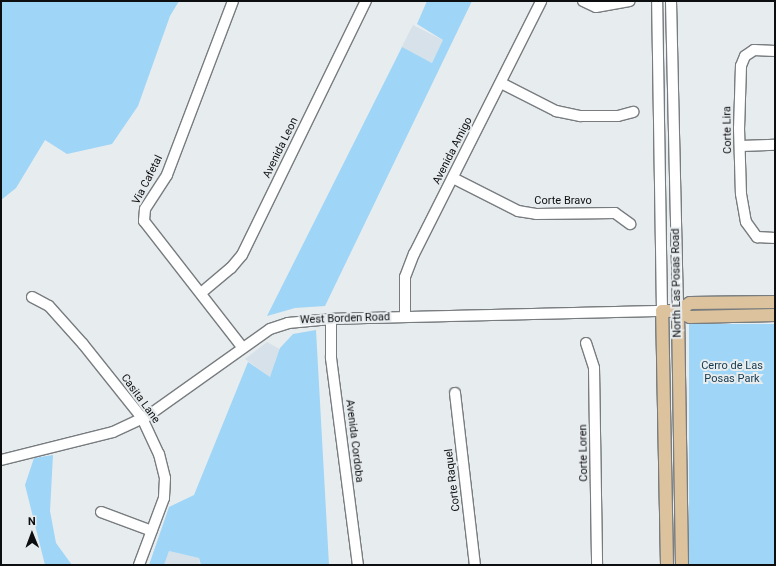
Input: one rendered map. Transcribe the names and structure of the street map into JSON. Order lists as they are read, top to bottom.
{
  "streets": {
    "main road": ["North Las Posas Road", "West Borden Road"],
    "street": [
      "Corte Lira",
      "Avenida Leon",
      "Avenida Amigo",
      "Via Cafetal",
      "Corte Bravo",
      "Casita Lane",
      "Avenida Cordoba",
      "Corte Loren",
      "Corte Raquel"
    ]
  },
  "crossings": [
    ["Avenida Leon", "Via Cafetal"],
    ["Avenida Amigo", "Corte Bravo"],
    ["Avenida Amigo", "West Borden Road"],
    ["Via Cafetal", "West Borden Road"],
    ["North Las Posas Road", "West Borden Road"],
    ["West Borden Road", "Casita Lane"],
    ["West Borden Road", "Avenida Cordoba"]
  ],
  "parks": ["Cerro de Las Posas Park"],
  "north": "top"
}
